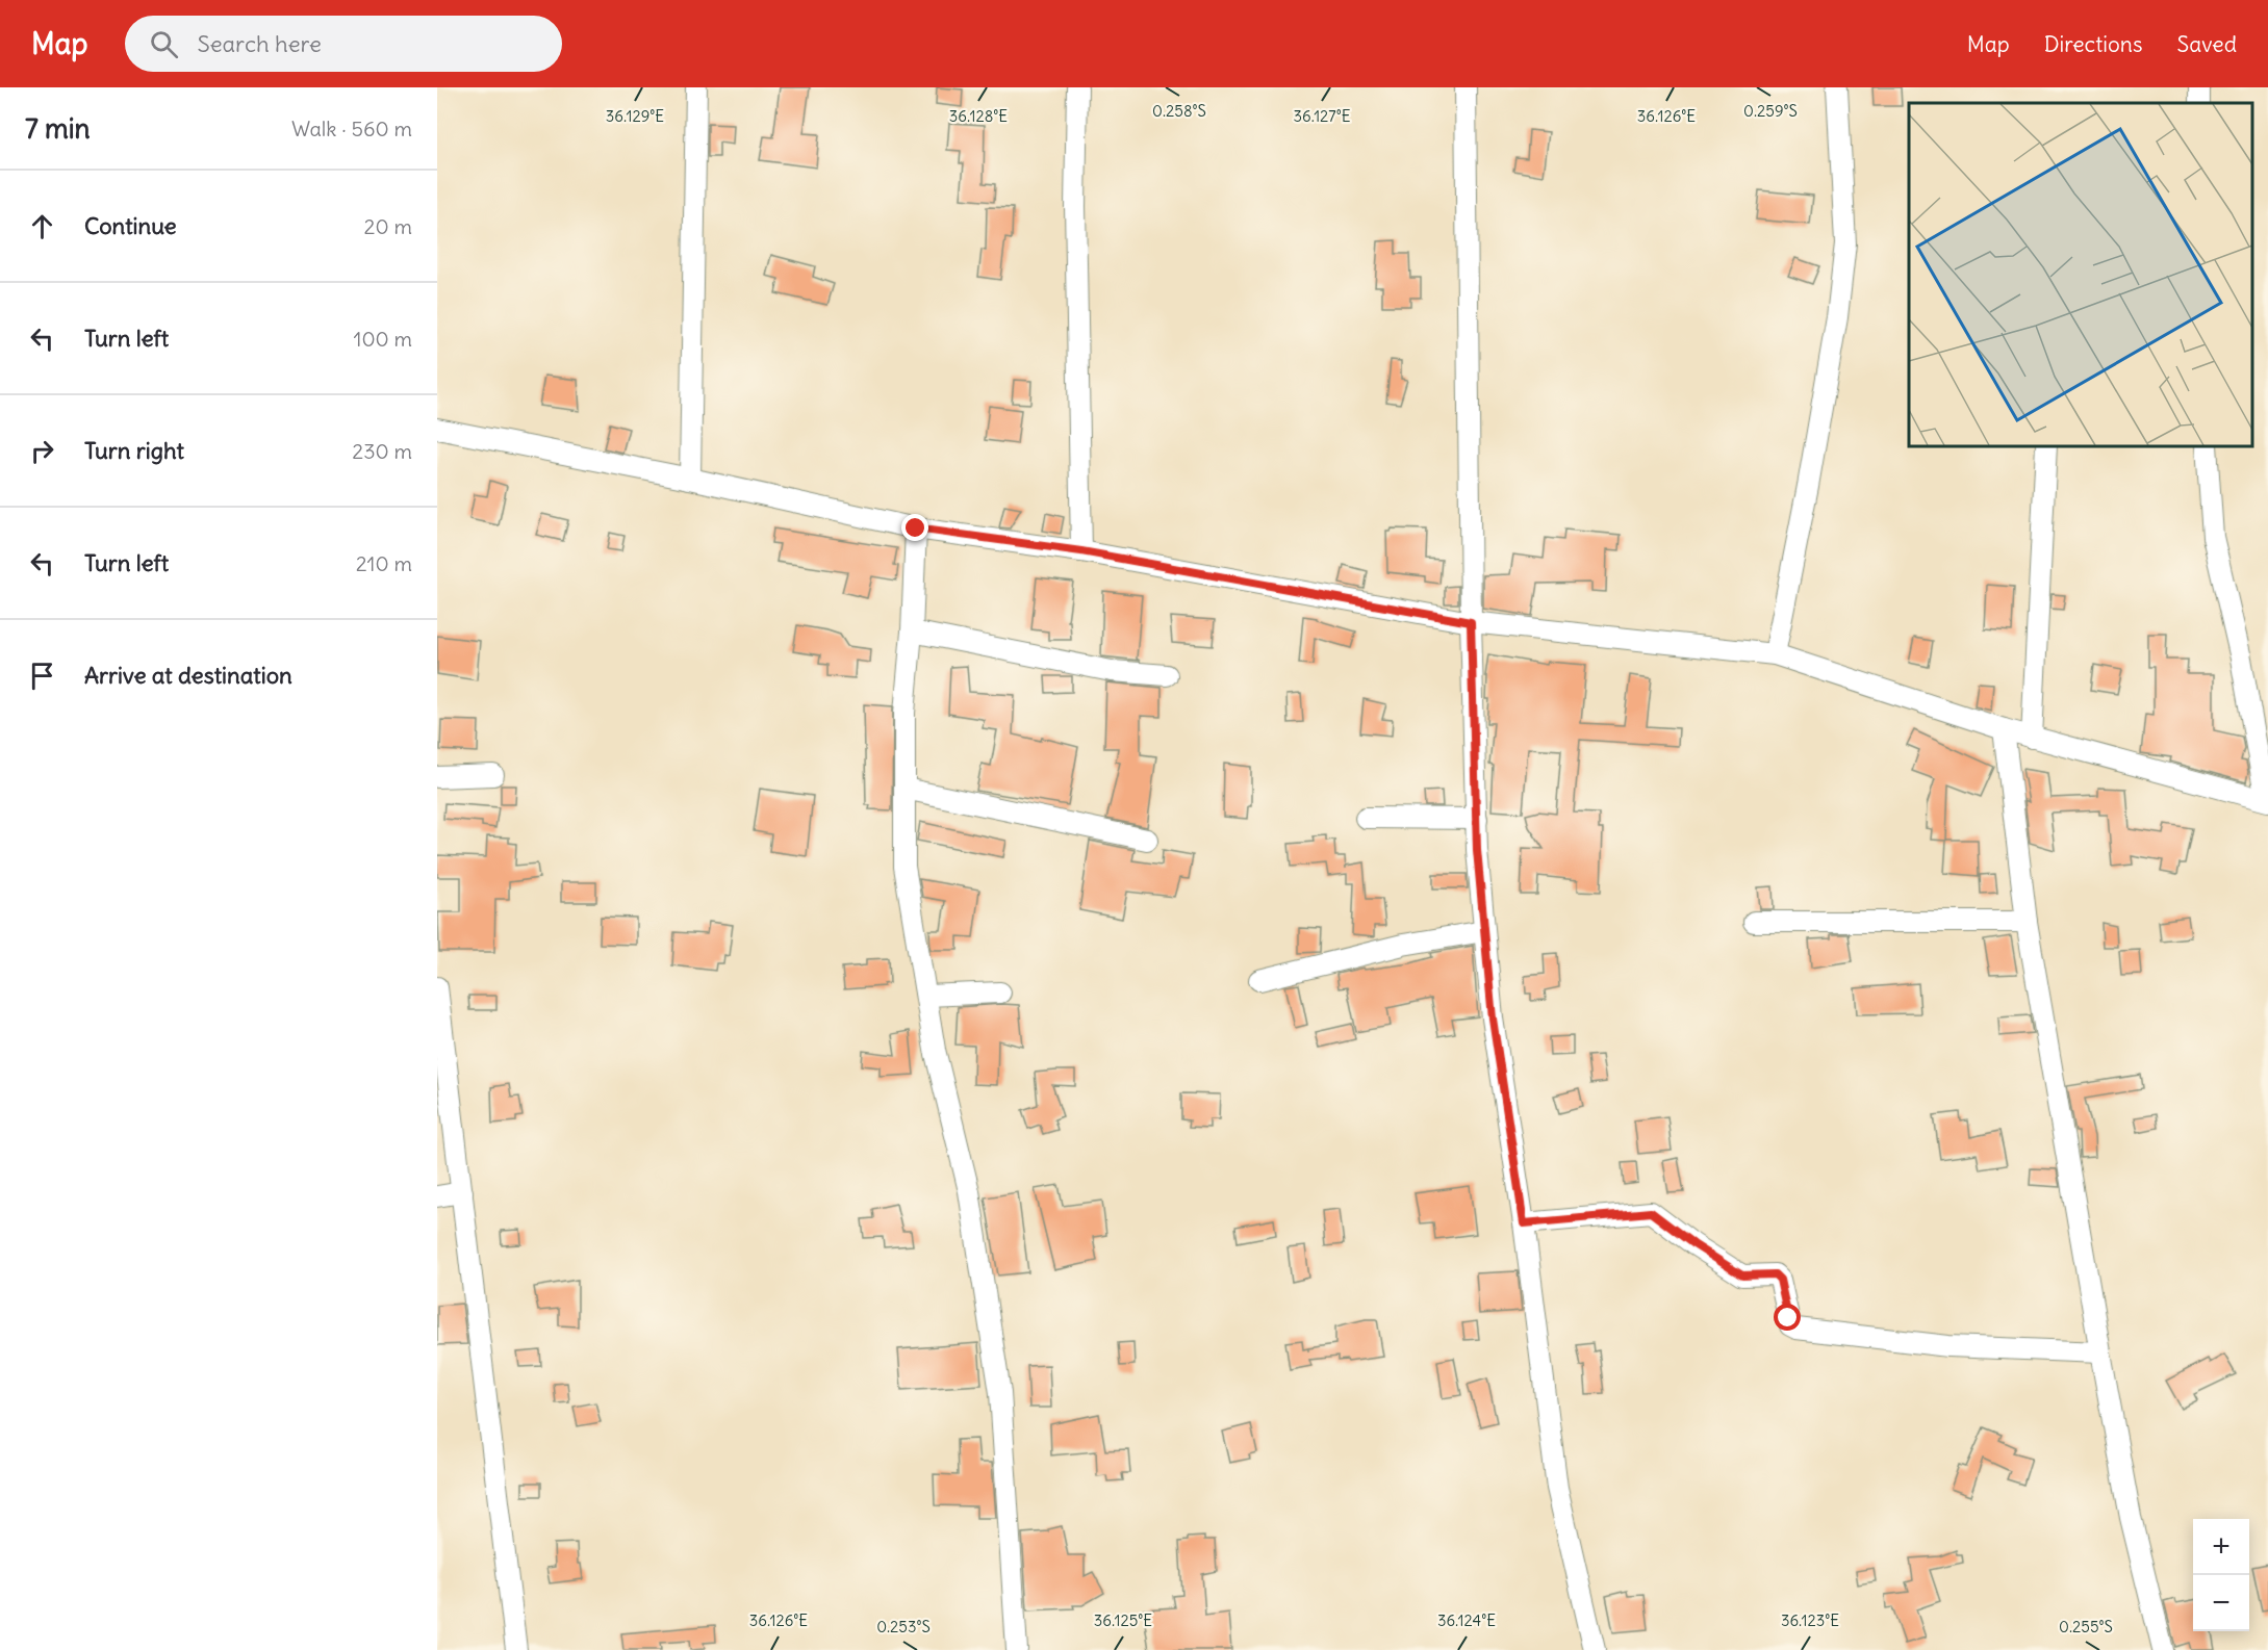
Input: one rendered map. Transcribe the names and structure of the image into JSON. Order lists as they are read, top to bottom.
{
  "page": {
    "header": "Map",
    "search": "Search here",
    "nav": ["Map", "Directions", "Saved"],
    "heading": ["7 min", "Walk · 560 m"],
    "list": [
      ["Continue", "20 m"],
      ["Turn left", "100 m"],
      ["Turn right", "230 m"],
      ["Turn left", "210 m"],
      "Arrive at destination"
    ],
    "map_buttons": ["+", "−"]
  },
  "coordinates": [
    "0.259°S",
    "0.258°S",
    "36.129°E",
    "36.128°E",
    "36.127°E",
    "36.126°E",
    "36.125°E",
    "36.124°E",
    "36.123°E",
    "0.253°S",
    "0.255°S"
  ]
}
